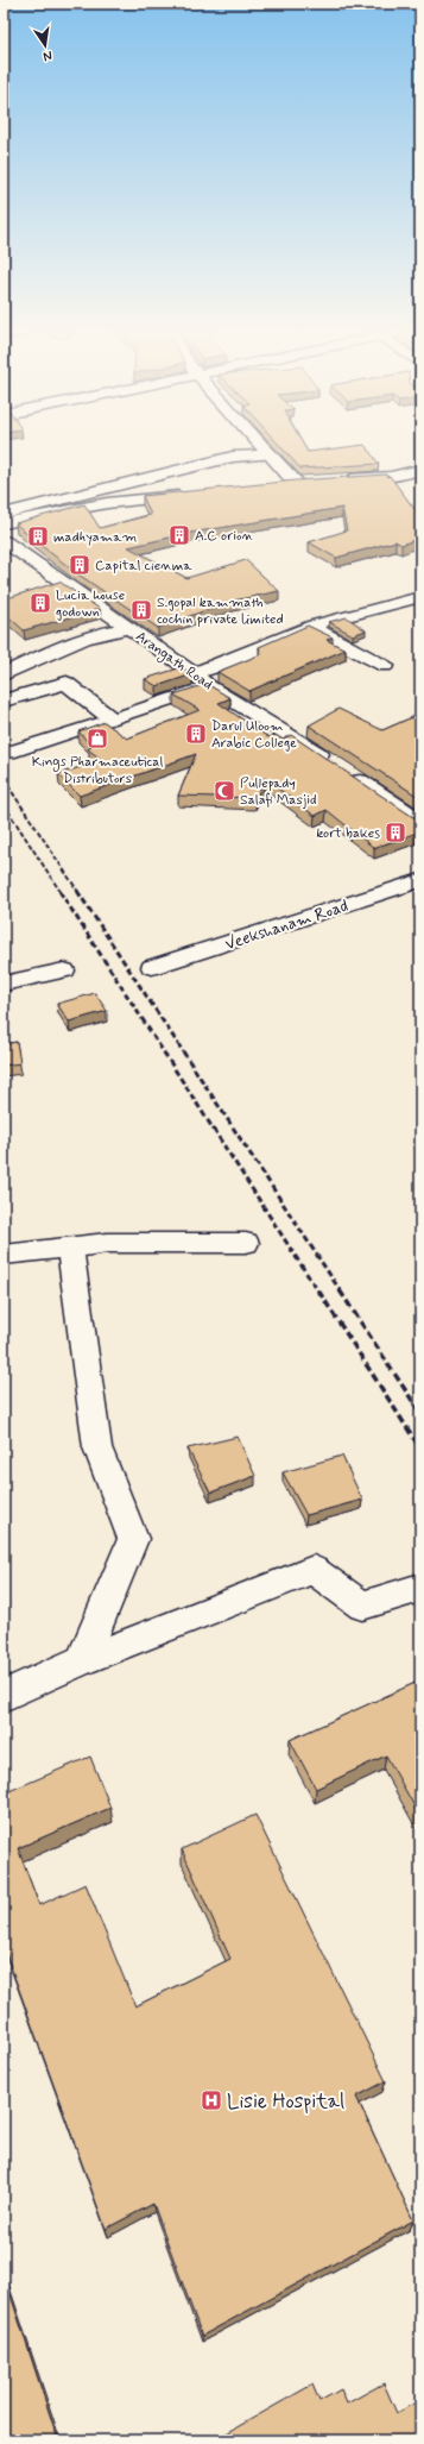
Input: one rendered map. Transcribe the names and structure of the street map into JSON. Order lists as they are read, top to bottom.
{
  "streets": {
    "street": ["Arangath Road", "Veekshanam Road"]
  },
  "places": {
    "building": [
      "A.C orion",
      "madhyamam",
      "Capital cienma",
      "Lucia house godown",
      "S.gopal kammath cochin private limited",
      "Darul Uloom Arabic College",
      "kort bakes"
    ],
    "shop": ["Kings Pharmaceutical Distributors"],
    "mosque": ["Pullepady Salafi Masjid"],
    "hospital": ["Lisie Hospital"]
  },
  "north": "bottom"
}
